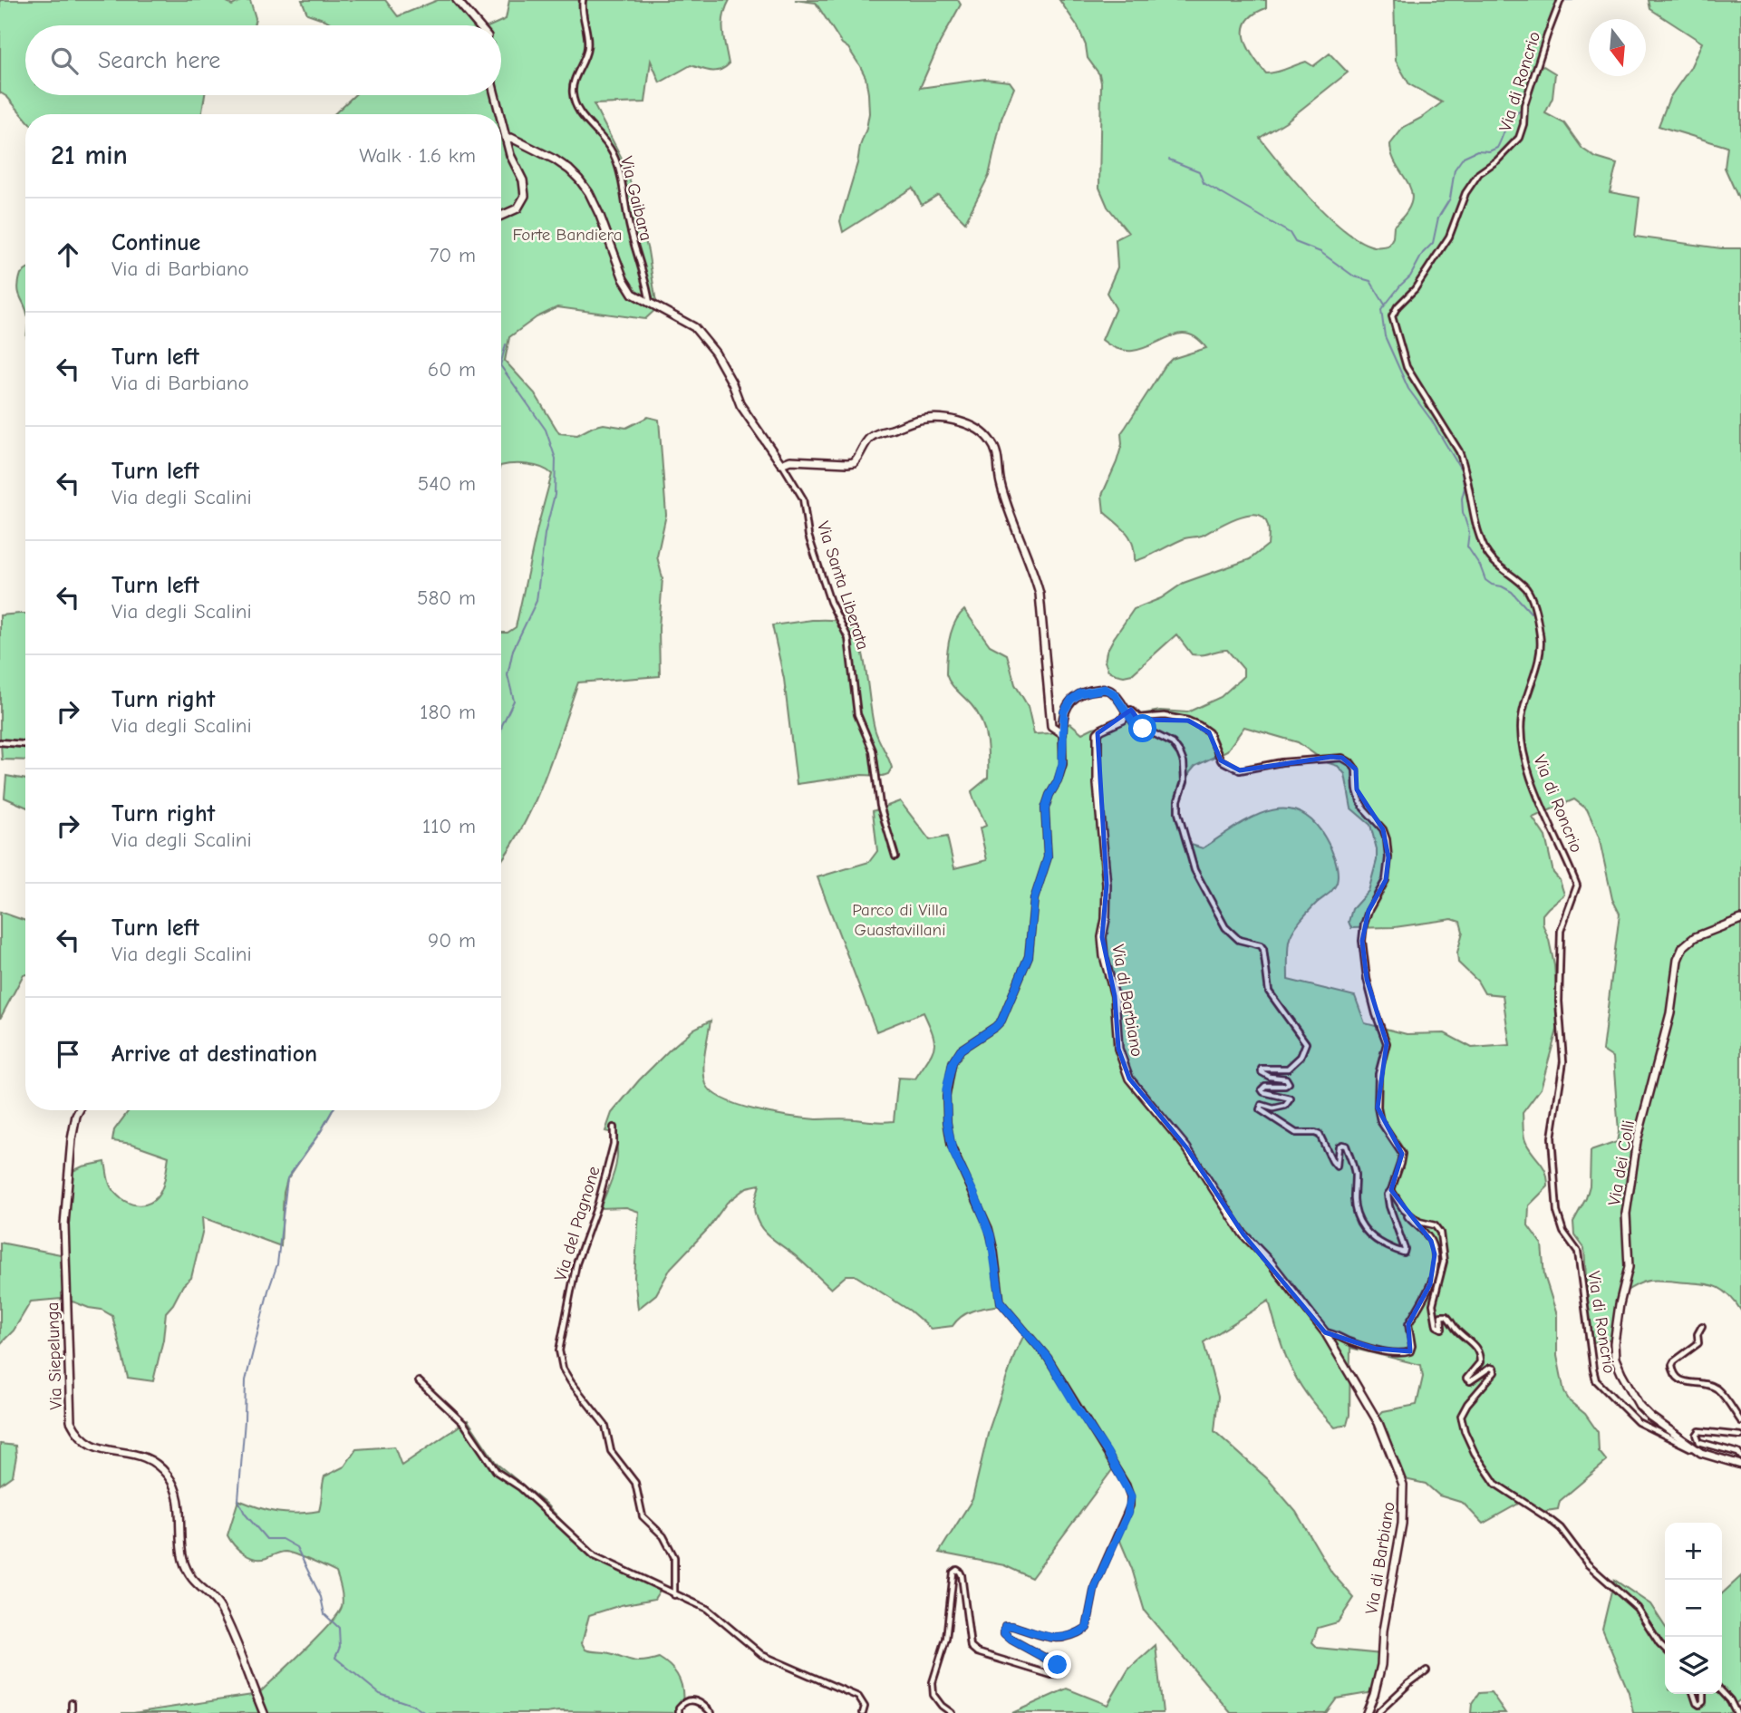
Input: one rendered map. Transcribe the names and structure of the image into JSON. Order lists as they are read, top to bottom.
{
  "streets": {
    "street": [
      "Via di Roncrio",
      "Via Gaibara",
      "Via Santa Liberata",
      "Via di Barbiano",
      "Via dei Colli",
      "Via del Pagnone",
      "Via Siepelunga"
    ]
  },
  "crossings": [
    ["Via di Roncrio", "Via dei Colli"],
    ["Via Gaibara", "Via Santa Liberata"]
  ],
  "parks": ["Forte Bandiera", "Parco di Villa Guastavillani"],
  "north": "bottom",
  "page": {
    "search": "Search here",
    "heading": ["21 min", "Walk · 1.6 km"],
    "list": [
      ["Continue", "Via di Barbiano", "70 m"],
      ["Turn left", "Via di Barbiano", "60 m"],
      ["Turn left", "Via degli Scalini", "540 m"],
      ["Turn left", "Via degli Scalini", "580 m"],
      ["Turn right", "Via degli Scalini", "180 m"],
      ["Turn right", "Via degli Scalini", "110 m"],
      ["Turn left", "Via degli Scalini", "90 m"],
      "Arrive at destination"
    ],
    "map_buttons": ["+", "−"]
  }
}
